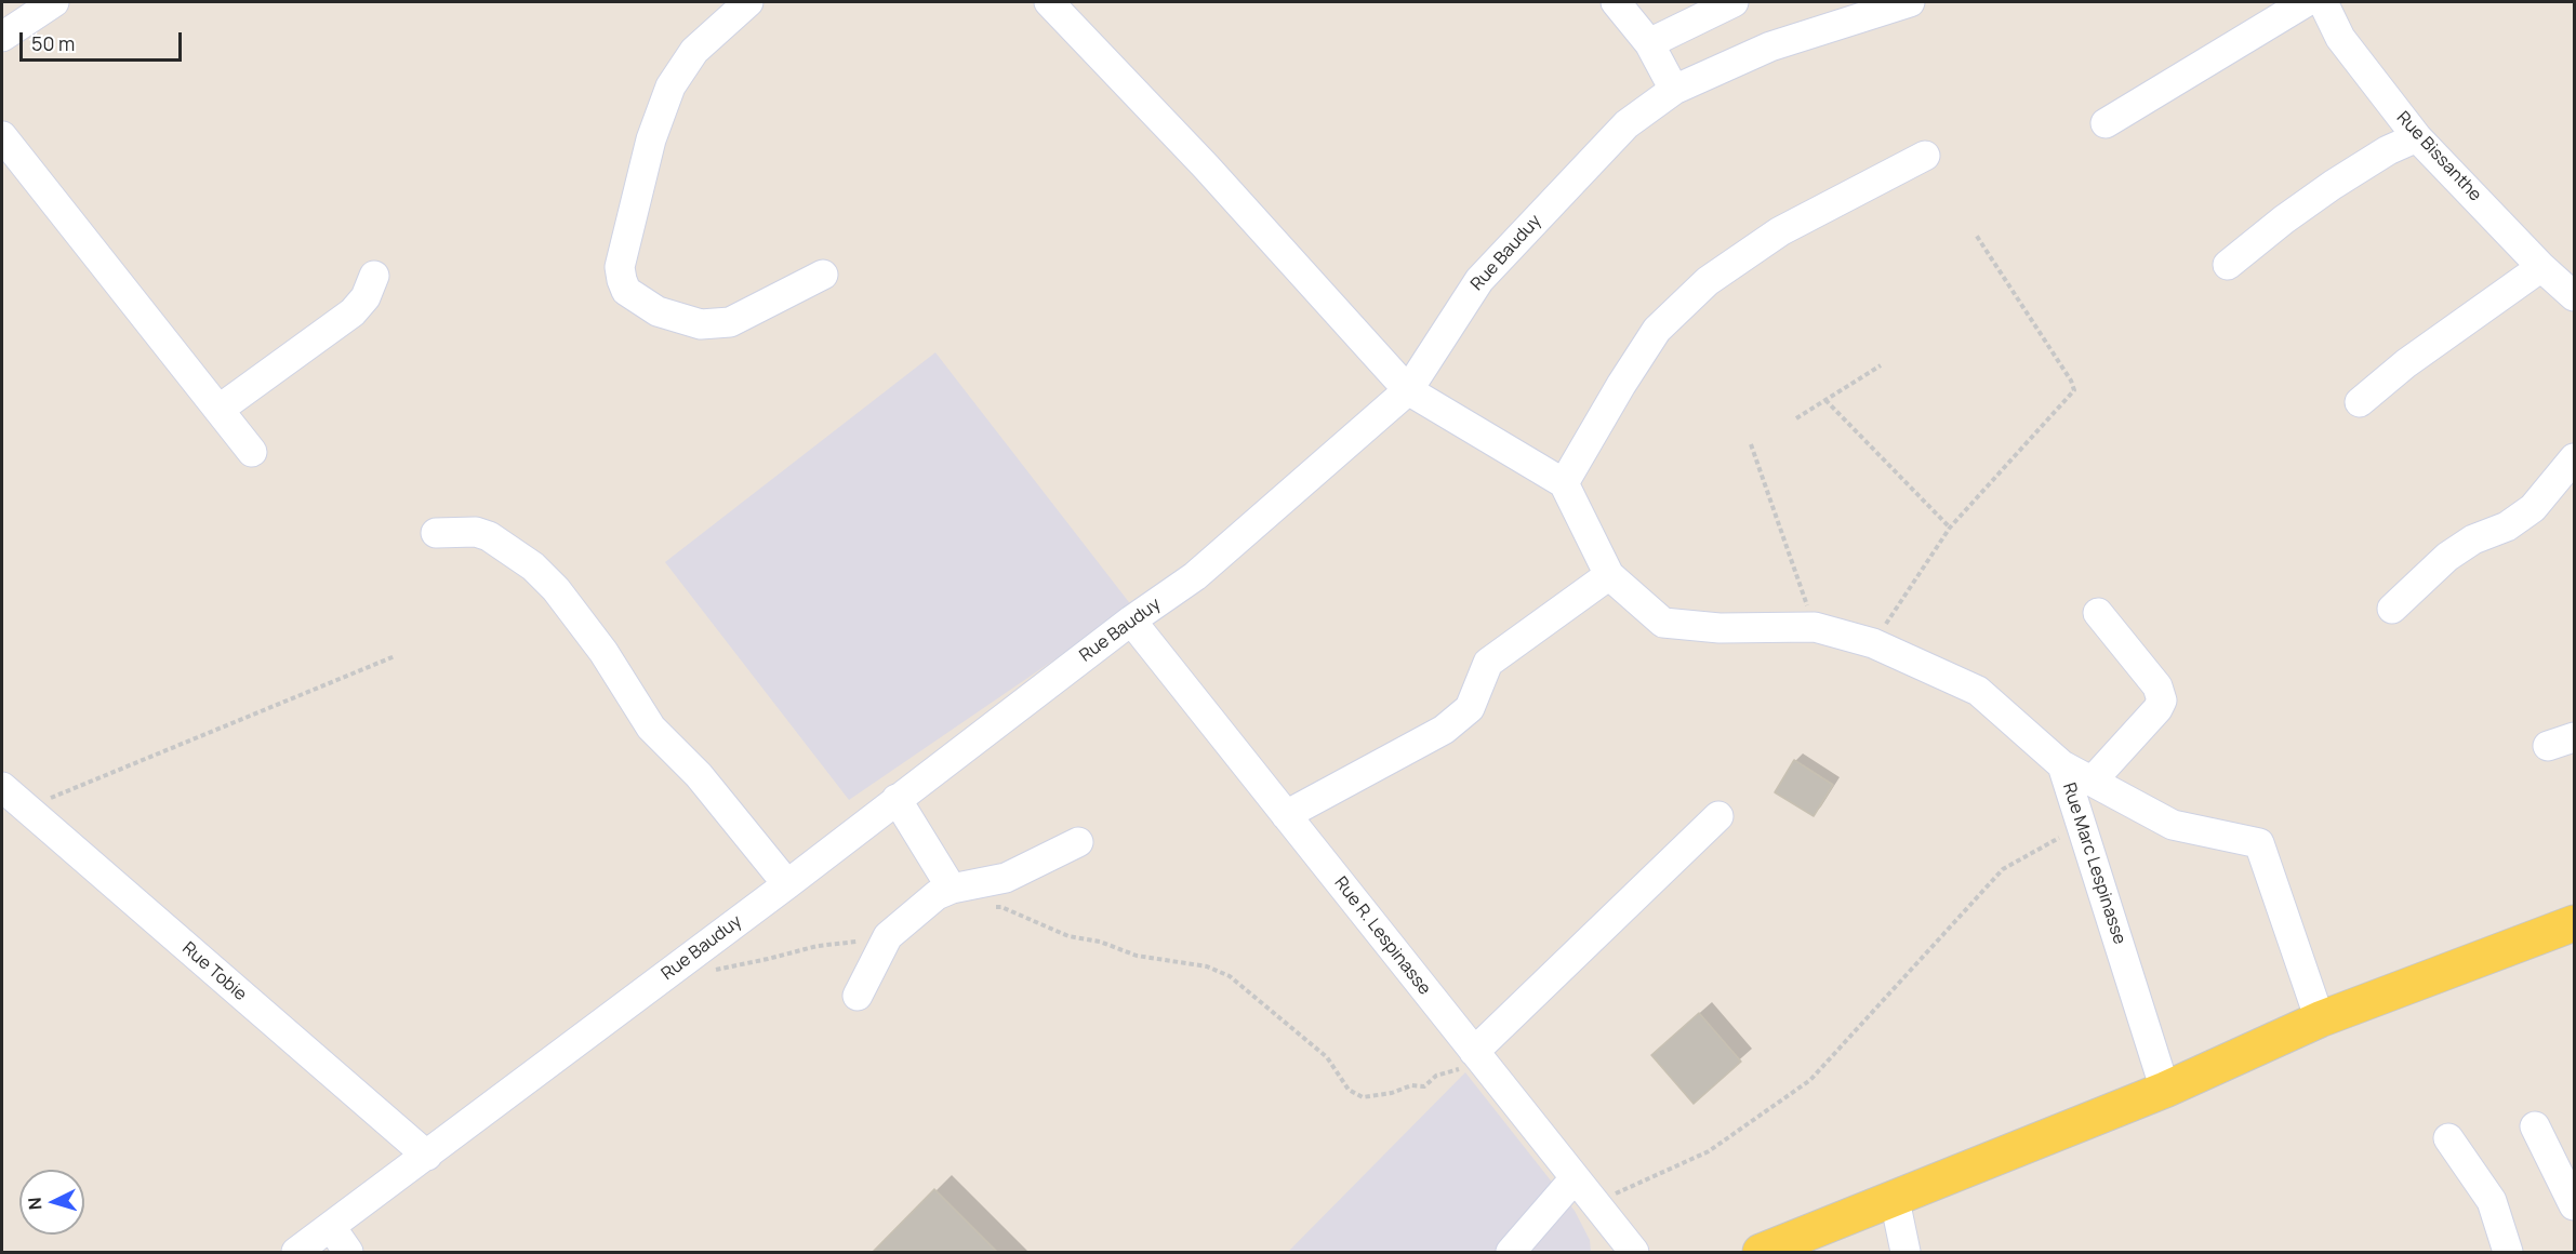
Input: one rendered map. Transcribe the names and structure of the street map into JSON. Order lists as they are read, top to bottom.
{
  "streets": {
    "street": [
      "Rue Bissanthe",
      "Rue Bauduy",
      "Rue Marc Lespinasse",
      "Rue R. Lespinasse",
      "Rue Tobie"
    ]
  },
  "crossings": [
    ["Rue Bauduy", "Rue R. Lespinasse"],
    ["Rue Bauduy", "Rue Tobie"]
  ],
  "scale_bar": "50 m",
  "north": "left"
}
